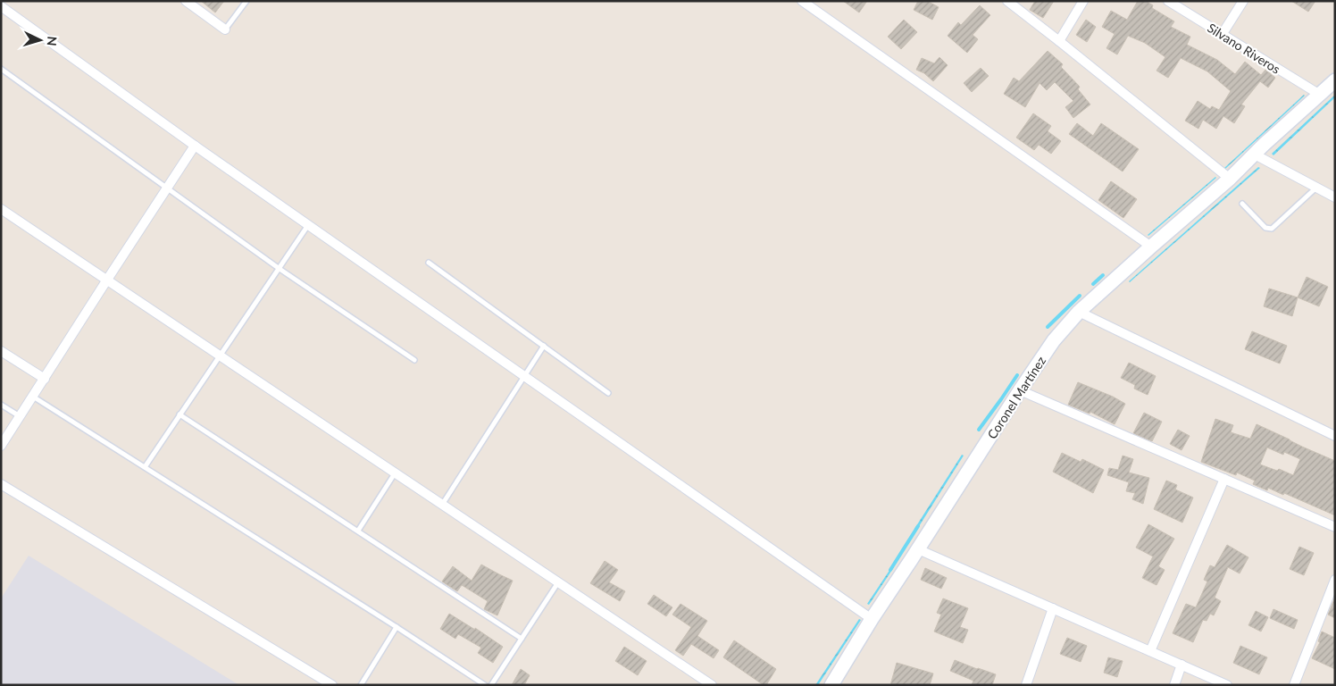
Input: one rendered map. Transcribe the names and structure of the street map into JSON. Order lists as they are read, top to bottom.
{
  "streets": {
    "main road": ["Coronel Martínez"],
    "street": ["Silvano Riveros"]
  },
  "crossings": [
    ["Silvano Riveros", "Coronel Martínez"]
  ],
  "north": "right"
}
